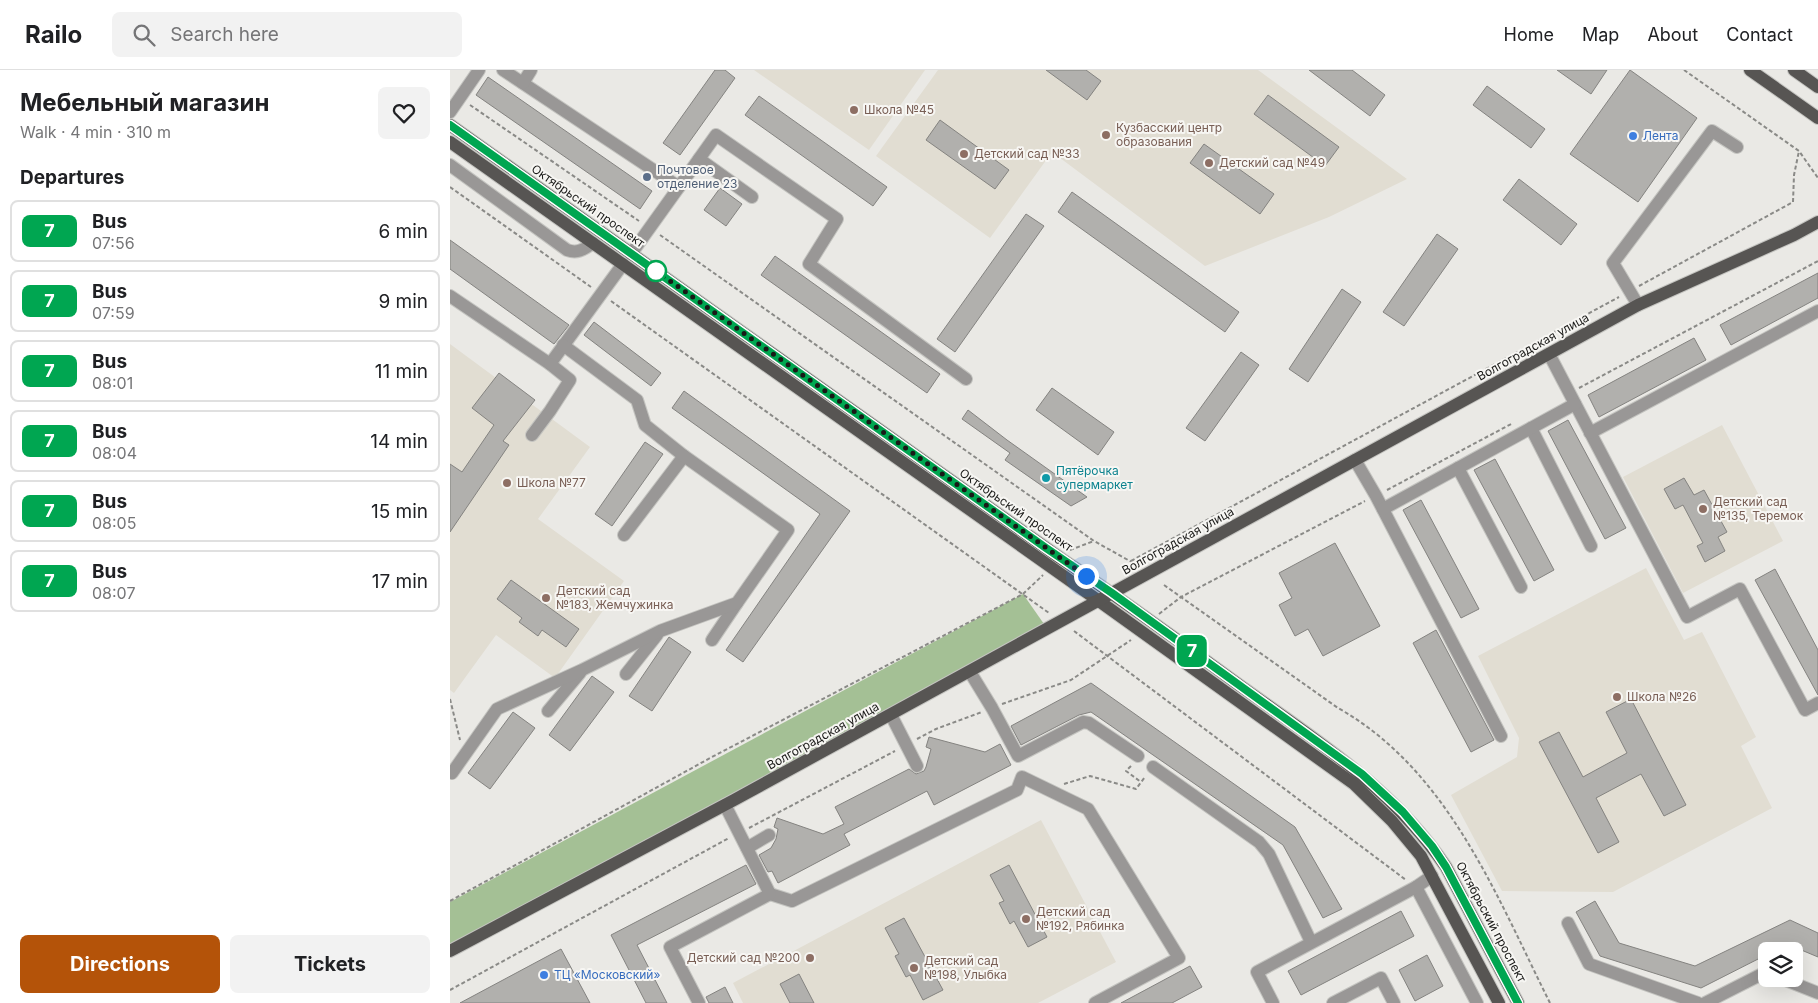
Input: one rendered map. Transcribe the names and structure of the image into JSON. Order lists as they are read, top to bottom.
{
  "streets": {
    "main road": ["Октябрьский проспект", "Волгоградская улица"]
  },
  "crossings": [
    ["Октябрьский проспект", "Волгоградская улица"]
  ],
  "places": [
    "Школа №45",
    "Кузбасский центр образования",
    "Лента",
    "Детский сад №33",
    "Детский сад №49",
    "Почтовое отделение 23",
    "Пятёрочка супермаркет",
    "Школа №77",
    "Детский сад №135, Теремок",
    "Детский сад №183, Жемчужинка",
    "Школа №26",
    "Детский сад №192, Рябинка",
    "Детский сад №200",
    "Детский сад №198, Улыбка",
    "ТЦ «Московский»"
  ],
  "lines": ["bus line 7"],
  "page": {
    "header": "Railo",
    "search": "Search here",
    "nav": [
      "Home",
      "Map",
      "About",
      "Contact"
    ],
    "heading": [
      ["Мебельный магазин", "Walk · 4 min · 310 m"],
      "Departures"
    ],
    "on_map": "7",
    "list": [
      {
        "mark": "7",
        "name": "Bus",
        "note": "07:56",
        "value": "6 min"
      },
      {
        "mark": "7",
        "name": "Bus",
        "note": "07:59",
        "value": "9 min"
      },
      {
        "mark": "7",
        "name": "Bus",
        "note": "08:01",
        "value": "11 min"
      },
      {
        "mark": "7",
        "name": "Bus",
        "note": "08:04",
        "value": "14 min"
      },
      {
        "mark": "7",
        "name": "Bus",
        "note": "08:05",
        "value": "15 min"
      },
      {
        "mark": "7",
        "name": "Bus",
        "note": "08:07",
        "value": "17 min"
      }
    ],
    "buttons": ["Directions", "Tickets"]
  }
}
